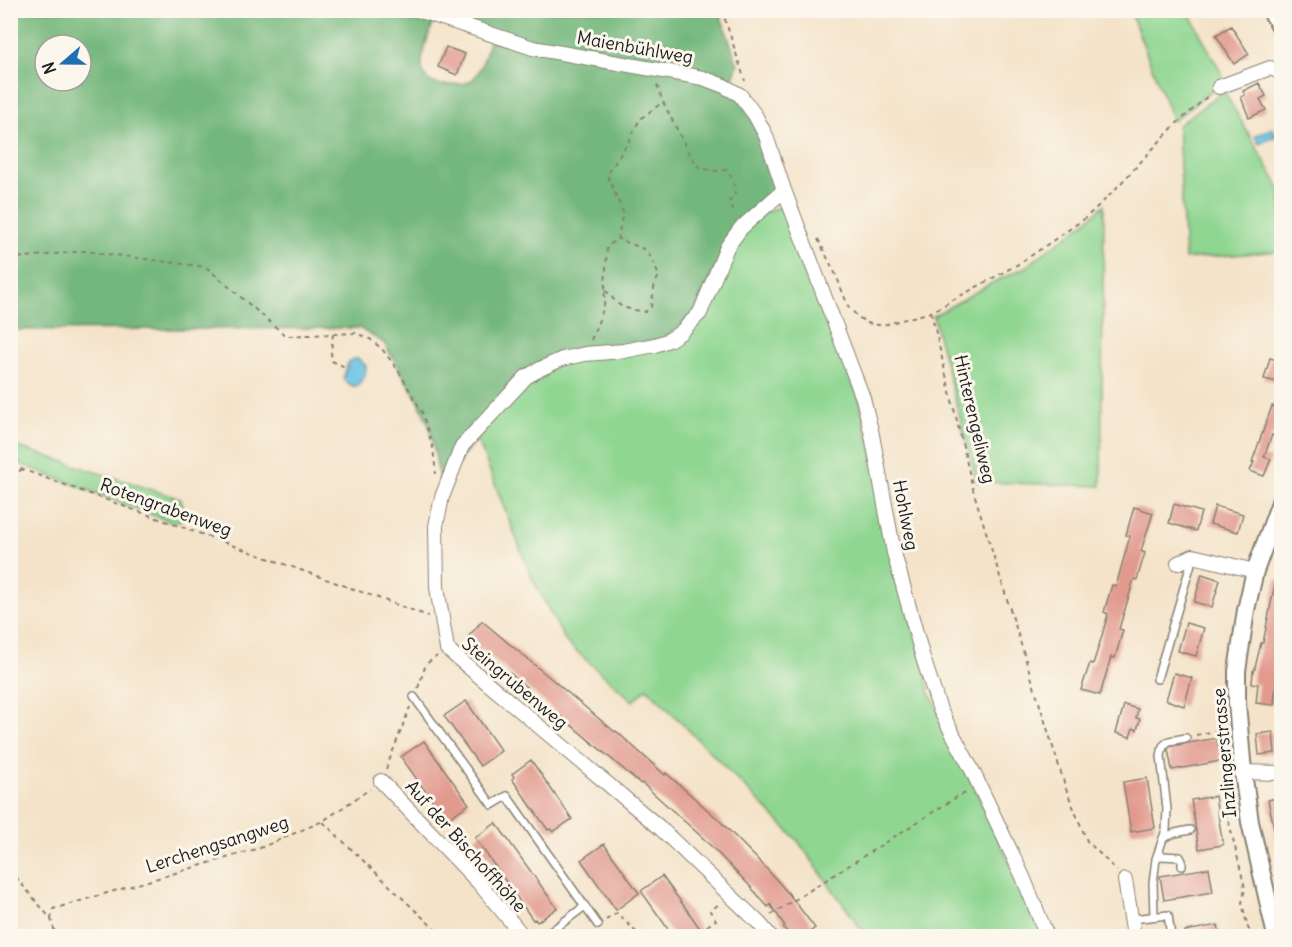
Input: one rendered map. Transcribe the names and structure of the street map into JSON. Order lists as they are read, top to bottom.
{
  "streets": {
    "street": [
      "Maienbühlweg",
      "Hohlweg",
      "Steingrubenweg",
      "Inzlingerstrasse",
      "Auf der Bischoffhöhe"
    ],
    "path": ["Hinterengeliweg", "Rotengrabenweg", "Lerchengsangweg"]
  },
  "crossings": [
    ["Maienbühlweg", "Hohlweg"],
    ["Rotengrabenweg", "Steingrubenweg"],
    ["Hohlweg", "Steingrubenweg"],
    ["Lerchengsangweg", "Auf der Bischoffhöhe"]
  ],
  "north": "left"
}
